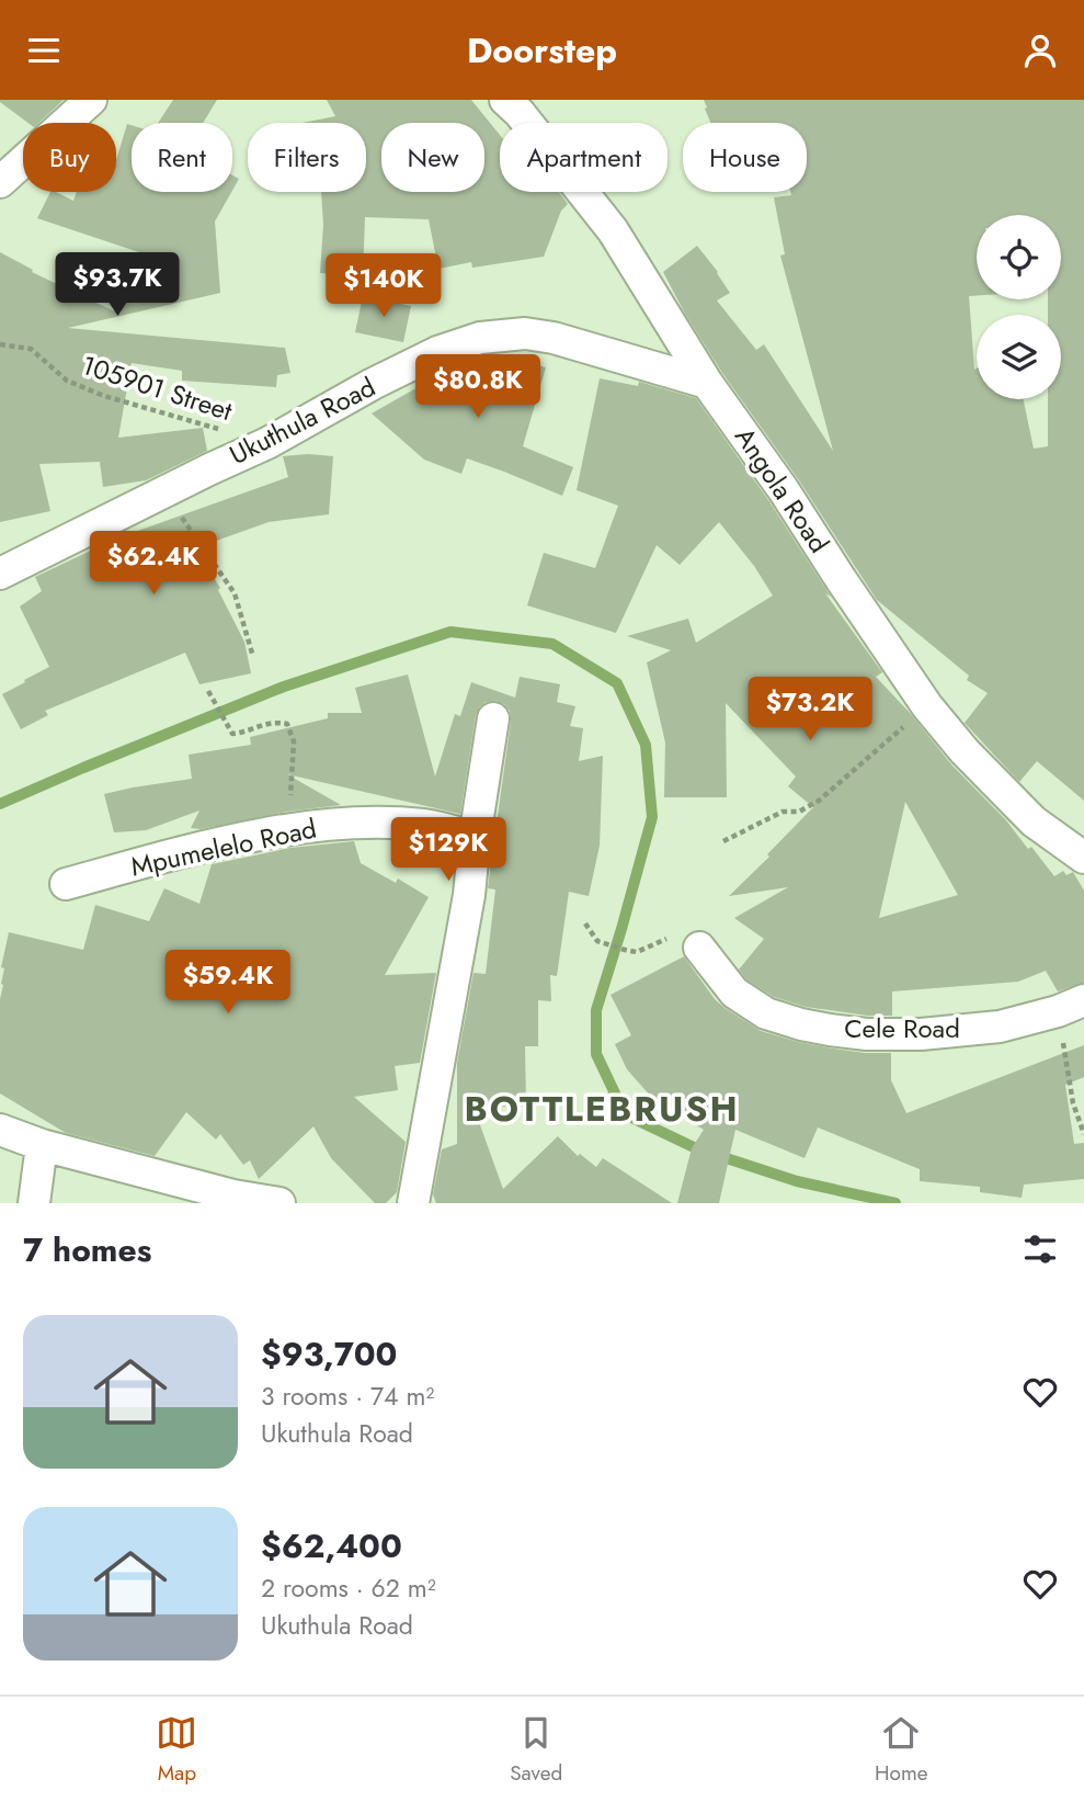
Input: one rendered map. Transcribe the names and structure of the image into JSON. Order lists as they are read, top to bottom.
{
  "streets": {
    "street": [
      "Ukuthula Road",
      "Angola Road",
      "Mpumelelo Road",
      "Cele Road"
    ],
    "path": ["105901 Street"]
  },
  "crossings": [
    ["105901 Street", "Ukuthula Road"],
    ["Ukuthula Road", "Angola Road"]
  ],
  "districts": ["BOTTLEBRUSH"],
  "page": {
    "header": "Doorstep",
    "chip": [
      "Buy",
      "Rent",
      "Filters",
      "New",
      "Apartment",
      "House"
    ],
    "price": [
      "$93.7K",
      "$140K",
      "$80.8K",
      "$62.4K",
      "$73.2K",
      "$129K",
      "$59.4K"
    ],
    "heading": "7 homes",
    "list": [
      {
        "name": "$93,700",
        "note": "3 rooms · 74 m² · Ukuthula Road"
      },
      {
        "name": "$62,400",
        "note": "2 rooms · 62 m² · Ukuthula Road"
      }
    ],
    "tabs": ["Map", "Saved", "Home"]
  }
}
